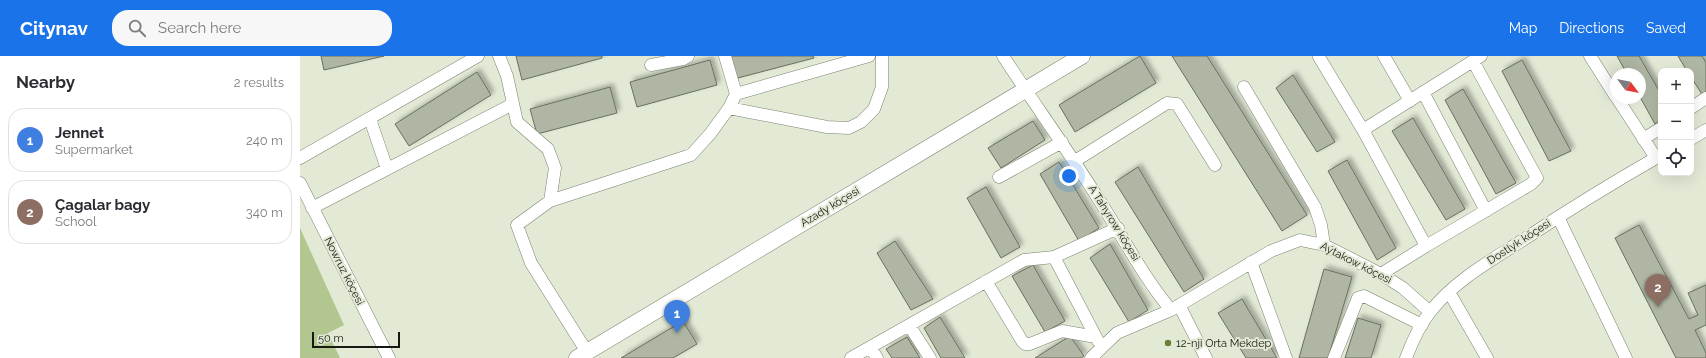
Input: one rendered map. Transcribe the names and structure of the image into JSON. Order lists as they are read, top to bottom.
{
  "streets": {
    "main road": ["Azady köçesi"],
    "street": [
      "A Tahyrow köçesi",
      "Dostlyk köçesi",
      "Aýtakow köçesi",
      "Nowruz köçesi"
    ]
  },
  "crossings": [
    ["Azady köçesi", "A Tahyrow köçesi"],
    ["A Tahyrow köçesi", "Aýtakow köçesi"],
    ["Dostlyk köçesi", "Aýtakow köçesi"]
  ],
  "places": ["12-nji Orta Mekdep"],
  "scale_bar": "50 m",
  "north": "bottom right",
  "page": {
    "header": "Citynav",
    "search": "Search here",
    "nav": ["Map", "Directions", "Saved"],
    "heading": ["Nearby", "2 results"],
    "map_buttons": ["+", "−"],
    "list": [
      {
        "mark": "1",
        "name": "Jennet",
        "note": "Supermarket",
        "value": "240 m"
      },
      {
        "mark": "2",
        "name": "Çagalar bagy",
        "note": "School",
        "value": "340 m"
      }
    ],
    "pins": ["2", "1"],
    "scale": "50 m"
  }
}
